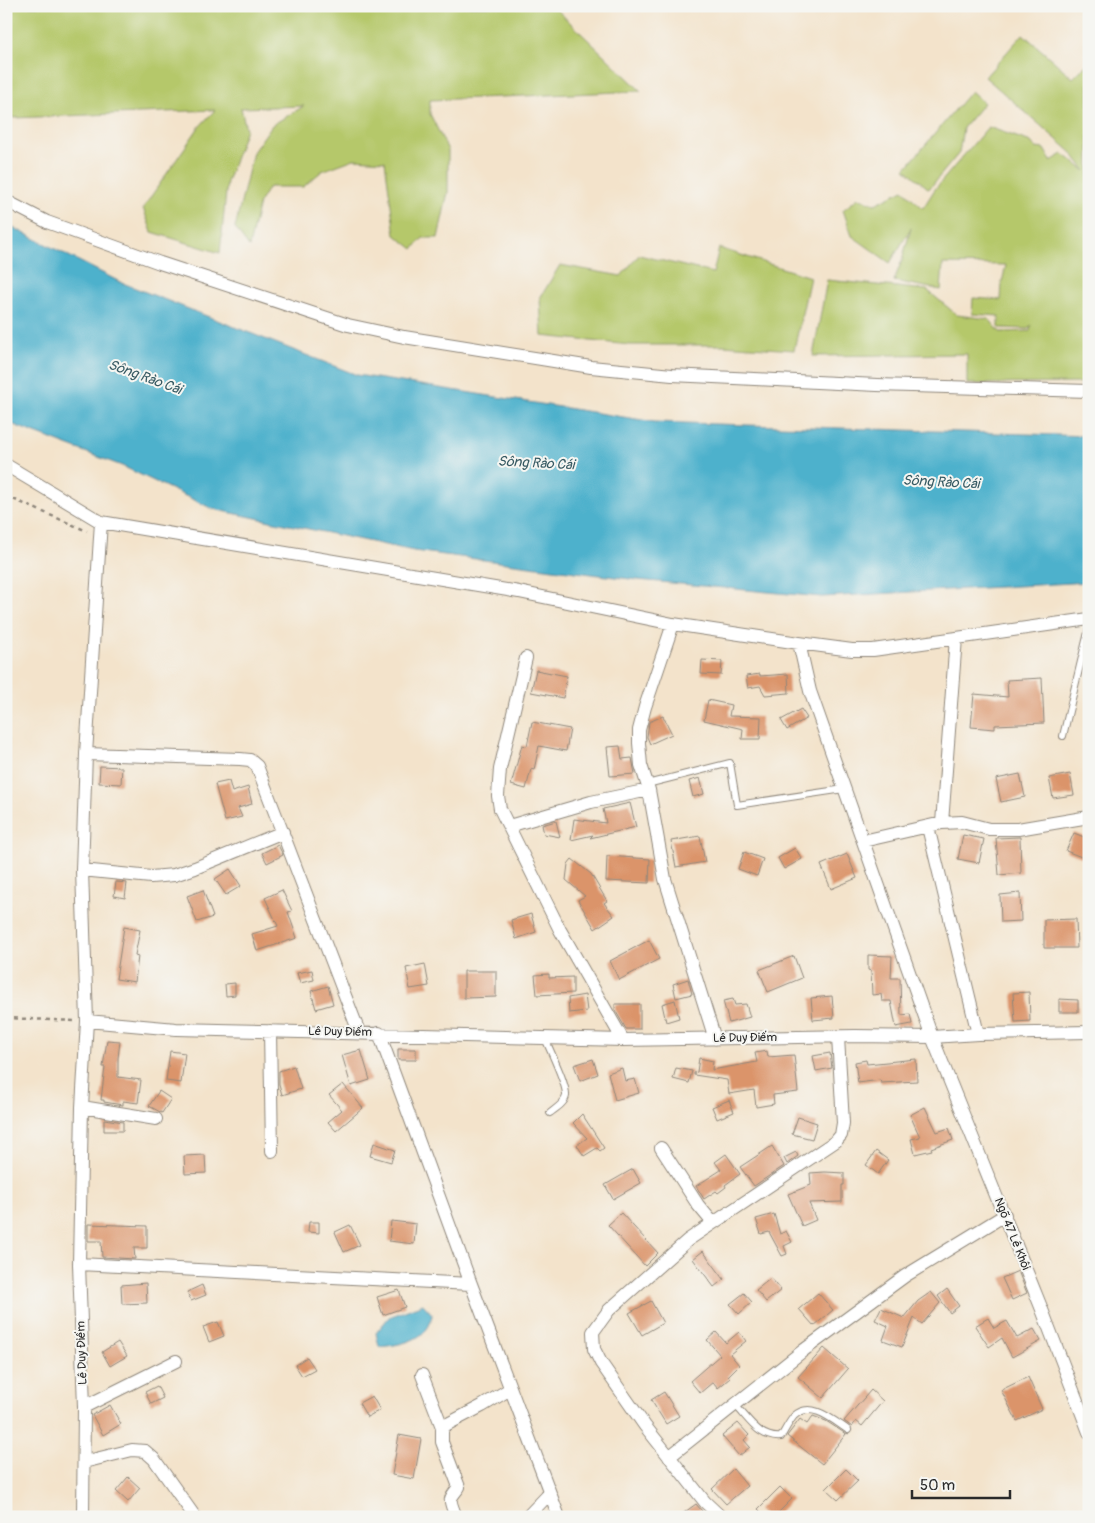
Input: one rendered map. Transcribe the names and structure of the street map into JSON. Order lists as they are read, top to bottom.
{
  "streets": {
    "street": ["Lê Duy Điếm", "Ngõ 47 Lê Khôi"]
  },
  "crossings": [
    ["Lê Duy Điếm", "Ngõ 47 Lê Khôi"]
  ],
  "water": ["Sông Rào Cái"],
  "scale_bar": "50 m"
}
